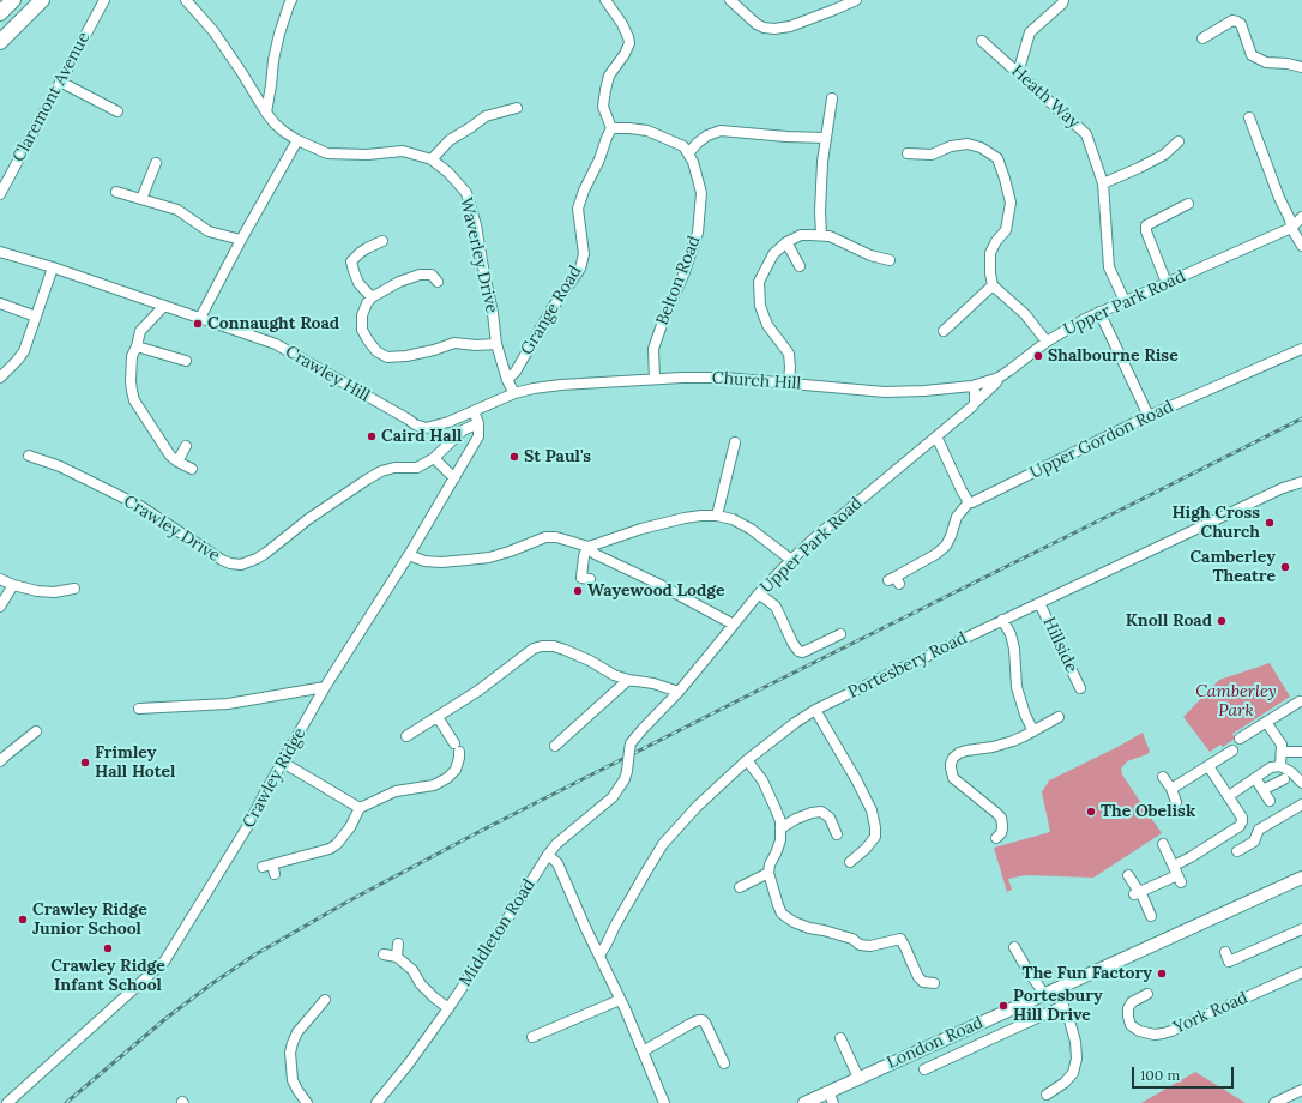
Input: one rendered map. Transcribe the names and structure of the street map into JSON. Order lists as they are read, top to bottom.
{
  "streets": {
    "main road": ["London Road"],
    "street": [
      "Claremont Avenue",
      "Heath Way",
      "Waverley Drive",
      "Belton Road",
      "Upper Park Road",
      "Grange Road",
      "Crawley Hill",
      "Church Hill",
      "Upper Gordon Road",
      "Crawley Drive",
      "Hillside",
      "Portesbery Road",
      "Crawley Ridge",
      "Middleton Road",
      "York Road"
    ]
  },
  "crossings": [
    ["Heath Way", "Upper Park Road"],
    ["Waverley Drive", "Grange Road"],
    ["Waverley Drive", "Crawley Hill"],
    ["Waverley Drive", "Church Hill"],
    ["Belton Road", "Church Hill"],
    ["Upper Park Road", "Church Hill"],
    ["Upper Park Road", "Middleton Road"],
    ["Crawley Hill", "Church Hill"],
    ["Crawley Drive", "Crawley Ridge"],
    ["Hillside", "Portesbery Road"]
  ],
  "parks": ["Camberley Park"],
  "places": [
    "Connaught Road",
    "Shalbourne Rise",
    "Caird Hall",
    "St Paul's",
    "High Cross Church",
    "Camberley Theatre",
    "Wayewood Lodge",
    "Knoll Road",
    "Frimley Hall Hotel",
    "The Obelisk",
    "Crawley Ridge Junior School",
    "Crawley Ridge Infant School",
    "The Fun Factory",
    "Portesbury Hill Drive"
  ],
  "scale_bar": "100 m"
}
